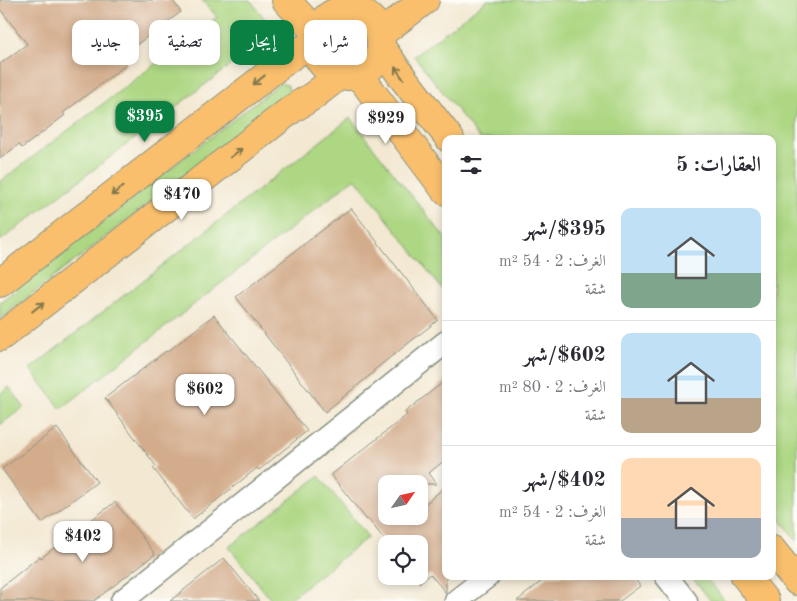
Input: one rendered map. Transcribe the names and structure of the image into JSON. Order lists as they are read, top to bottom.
{
  "north": "top right",
  "page": {
    "chip": [
      "شراء",
      "إيجار",
      "تصفية",
      "جديد"
    ],
    "price": [
      "$395",
      "$929",
      "$470",
      "$602",
      "$402"
    ],
    "heading": "العقارات: 5",
    "list": [
      {
        "name": "$395/شهر",
        "note": "الغرف: 2 · 54 m² · شقة"
      },
      {
        "name": "$602/شهر",
        "note": "الغرف: 2 · 80 m² · شقة"
      },
      {
        "name": "$402/شهر",
        "note": "الغرف: 2 · 54 m² · شقة"
      }
    ]
  }
}
